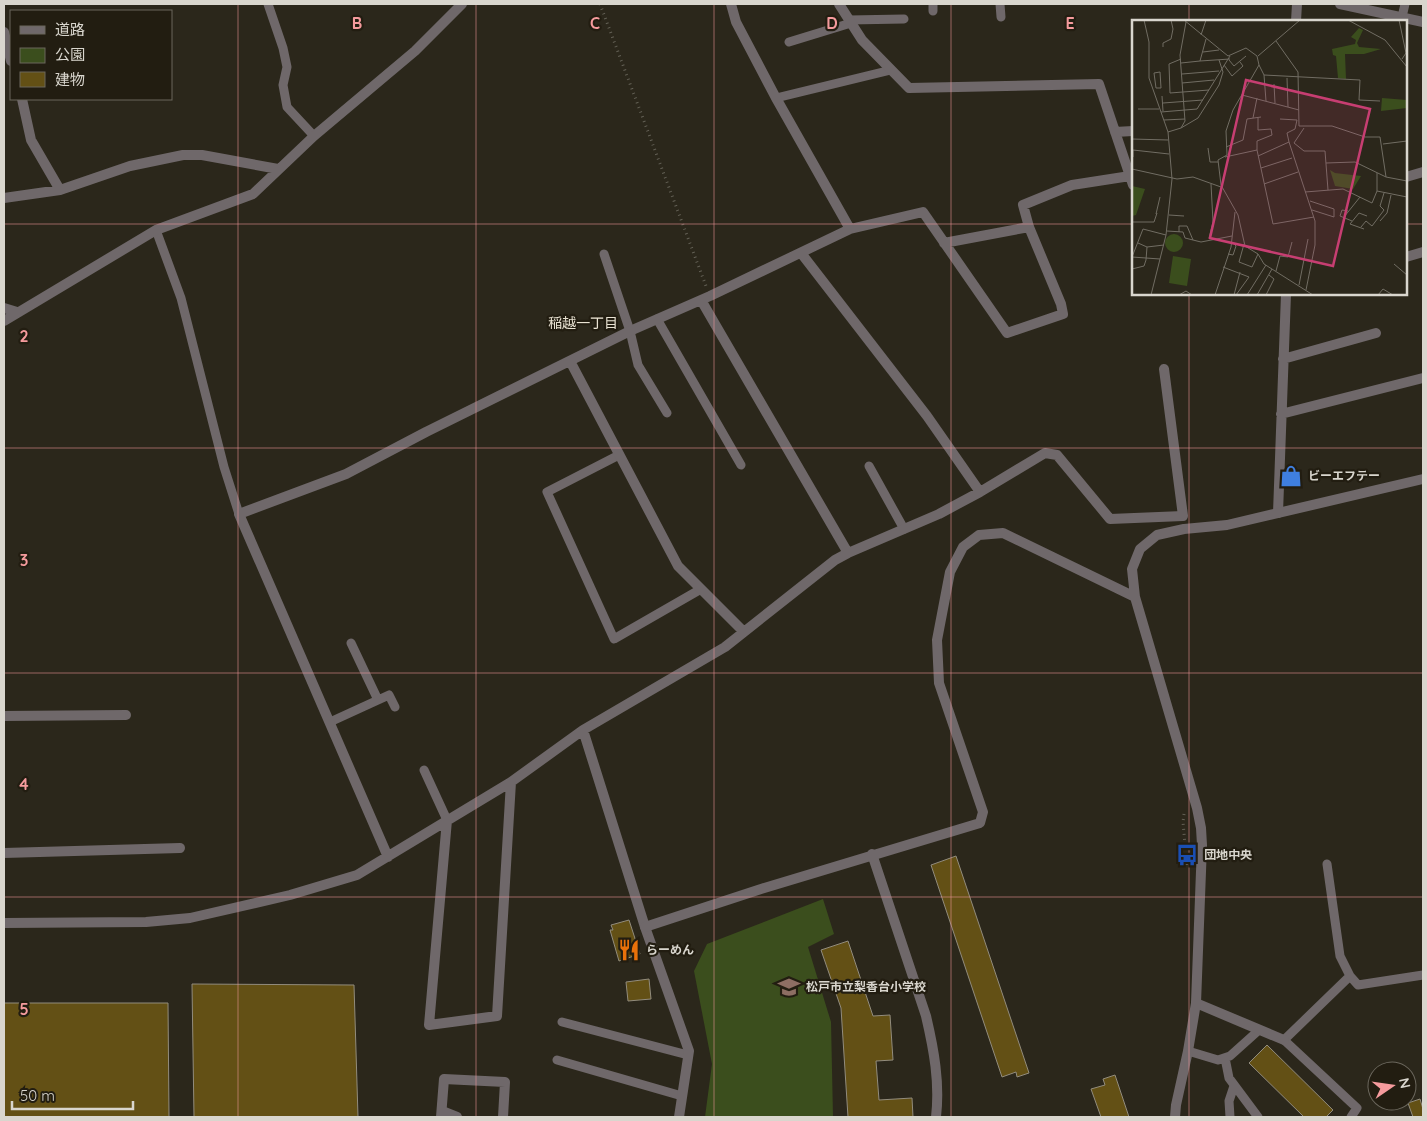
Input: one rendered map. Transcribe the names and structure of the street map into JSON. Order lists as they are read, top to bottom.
{
  "districts": ["稲越一丁目"],
  "places": {
    "shop": ["ビーエフテー"],
    "bus stop": ["団地中央"],
    "restaurant": ["らーめん"],
    "school or university": ["松戸市立梨香台小学校"]
  },
  "legend": ["道路", "公園", "建物"],
  "scale_bar": "50 m",
  "north": "right",
  "grid": {
    "columns": [
      "B",
      "C",
      "D",
      "E"
    ],
    "rows": [
      "2",
      "3",
      "4",
      "5"
    ]
  }
}
